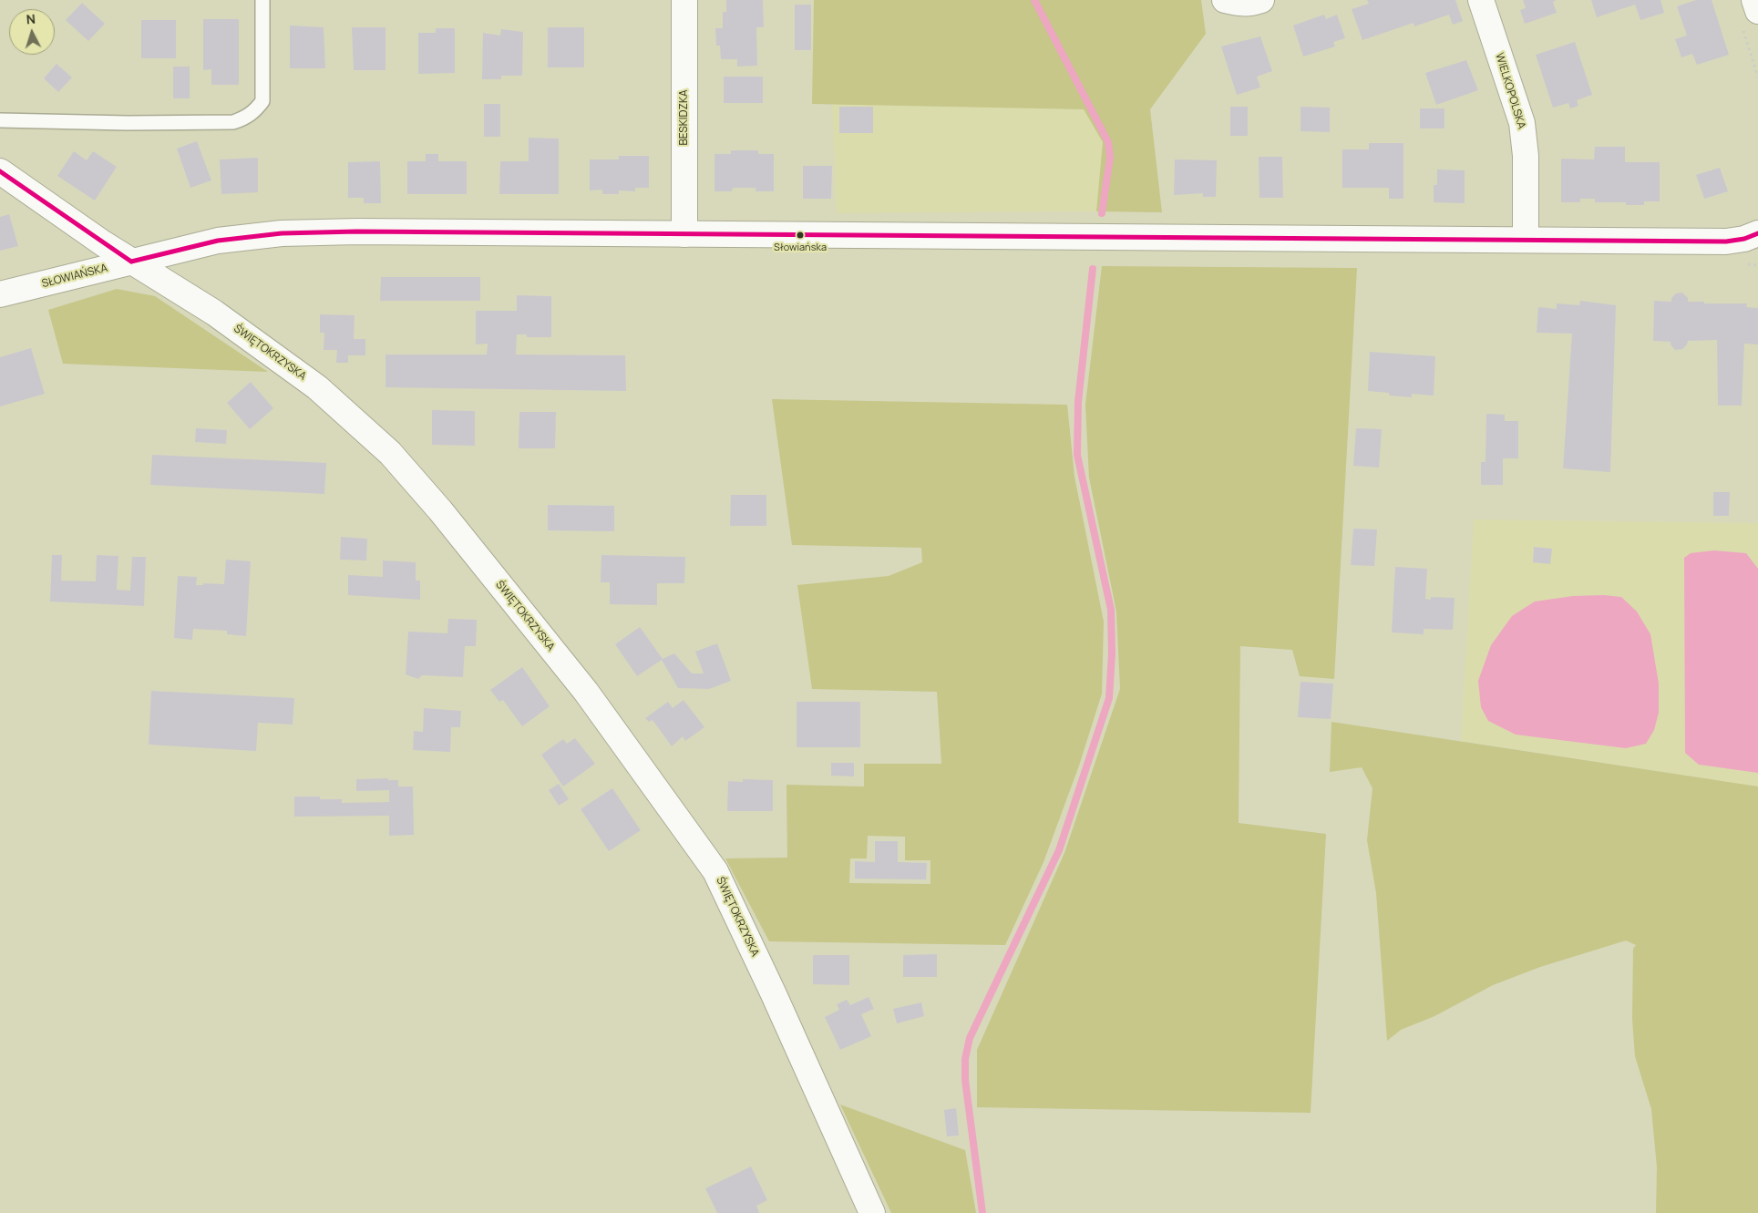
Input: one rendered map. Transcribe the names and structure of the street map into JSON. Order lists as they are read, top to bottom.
{
  "streets": {
    "street": [
      "WIELKOPOLSKA",
      "BESKIDZKA",
      "SŁOWIAŃSKA",
      "ŚWIĘTOKRZYSKA"
    ]
  },
  "crossings": [
    ["WIELKOPOLSKA", "SŁOWIAŃSKA"],
    ["BESKIDZKA", "SŁOWIAŃSKA"],
    ["SŁOWIAŃSKA", "ŚWIĘTOKRZYSKA"]
  ],
  "places": ["Słowiańska"],
  "north": "top"
}
